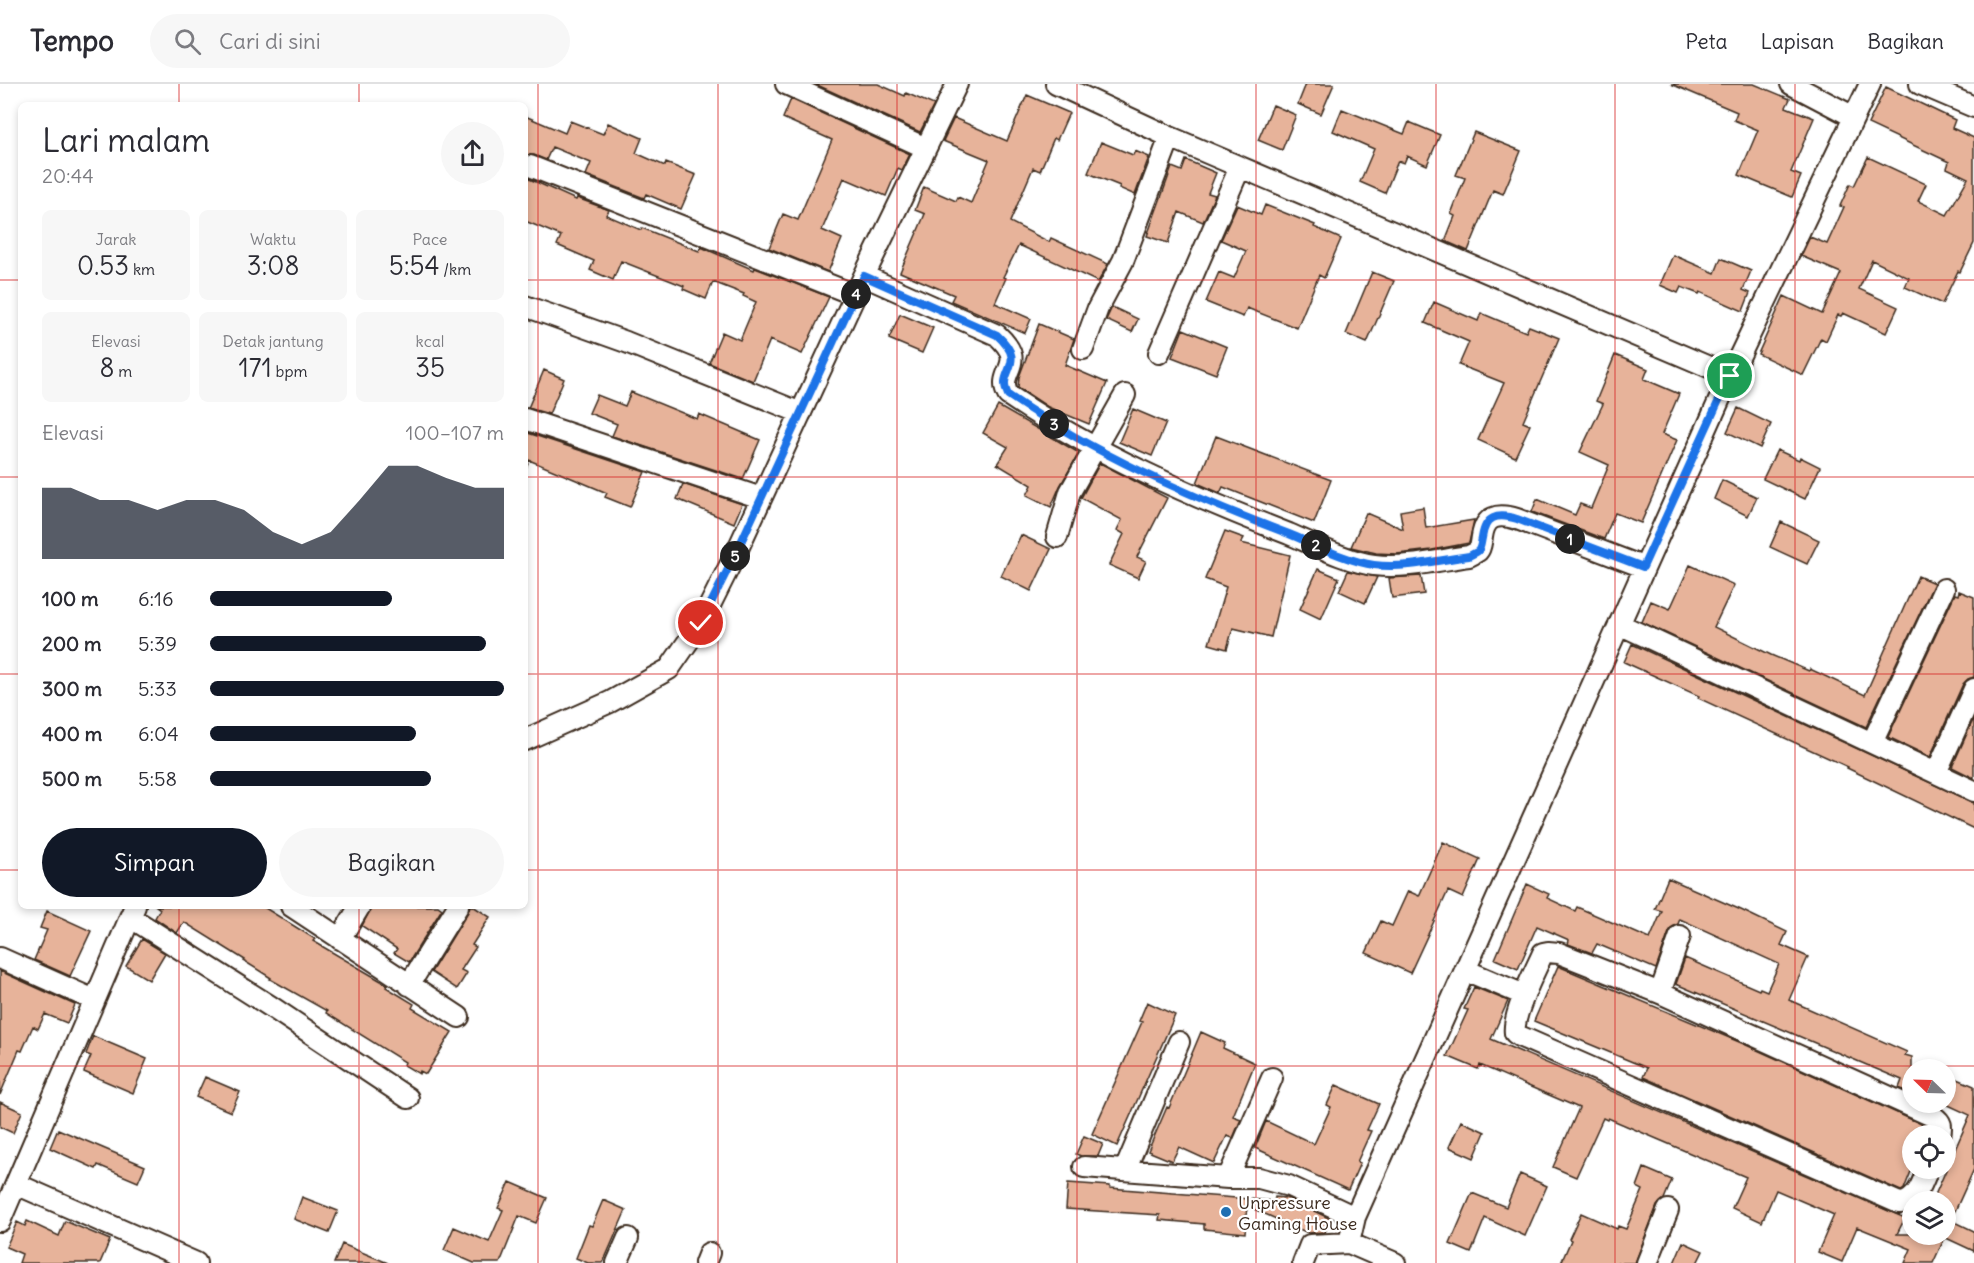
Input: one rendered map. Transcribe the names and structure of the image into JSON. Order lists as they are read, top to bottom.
{
  "places": ["Unpressure Gaming House"],
  "north": "top left",
  "page": {
    "header": "Tempo",
    "search": "Cari di sini",
    "nav": ["Peta", "Lapisan", "Bagikan"],
    "heading": ["Lari malam", "20:44"],
    "stats": [
      ["Jarak", "0.53 km"],
      ["Waktu", "3:08"],
      ["Pace", "5:54 /km"],
      ["Elevasi", "8 m"],
      ["Detak jantung", "171 bpm"],
      ["kcal", "35"]
    ],
    "pins": [
      "4",
      "3",
      "1",
      "2",
      "5"
    ],
    "chart": ["Elevasi", "100–107 m"],
    "list": [
      {
        "name": "100 m",
        "note": "6:16"
      },
      {
        "name": "200 m",
        "note": "5:39"
      },
      {
        "name": "300 m",
        "note": "5:33"
      },
      {
        "name": "400 m",
        "note": "6:04"
      },
      {
        "name": "500 m",
        "note": "5:58"
      }
    ],
    "buttons": ["Simpan", "Bagikan"]
  }
}
